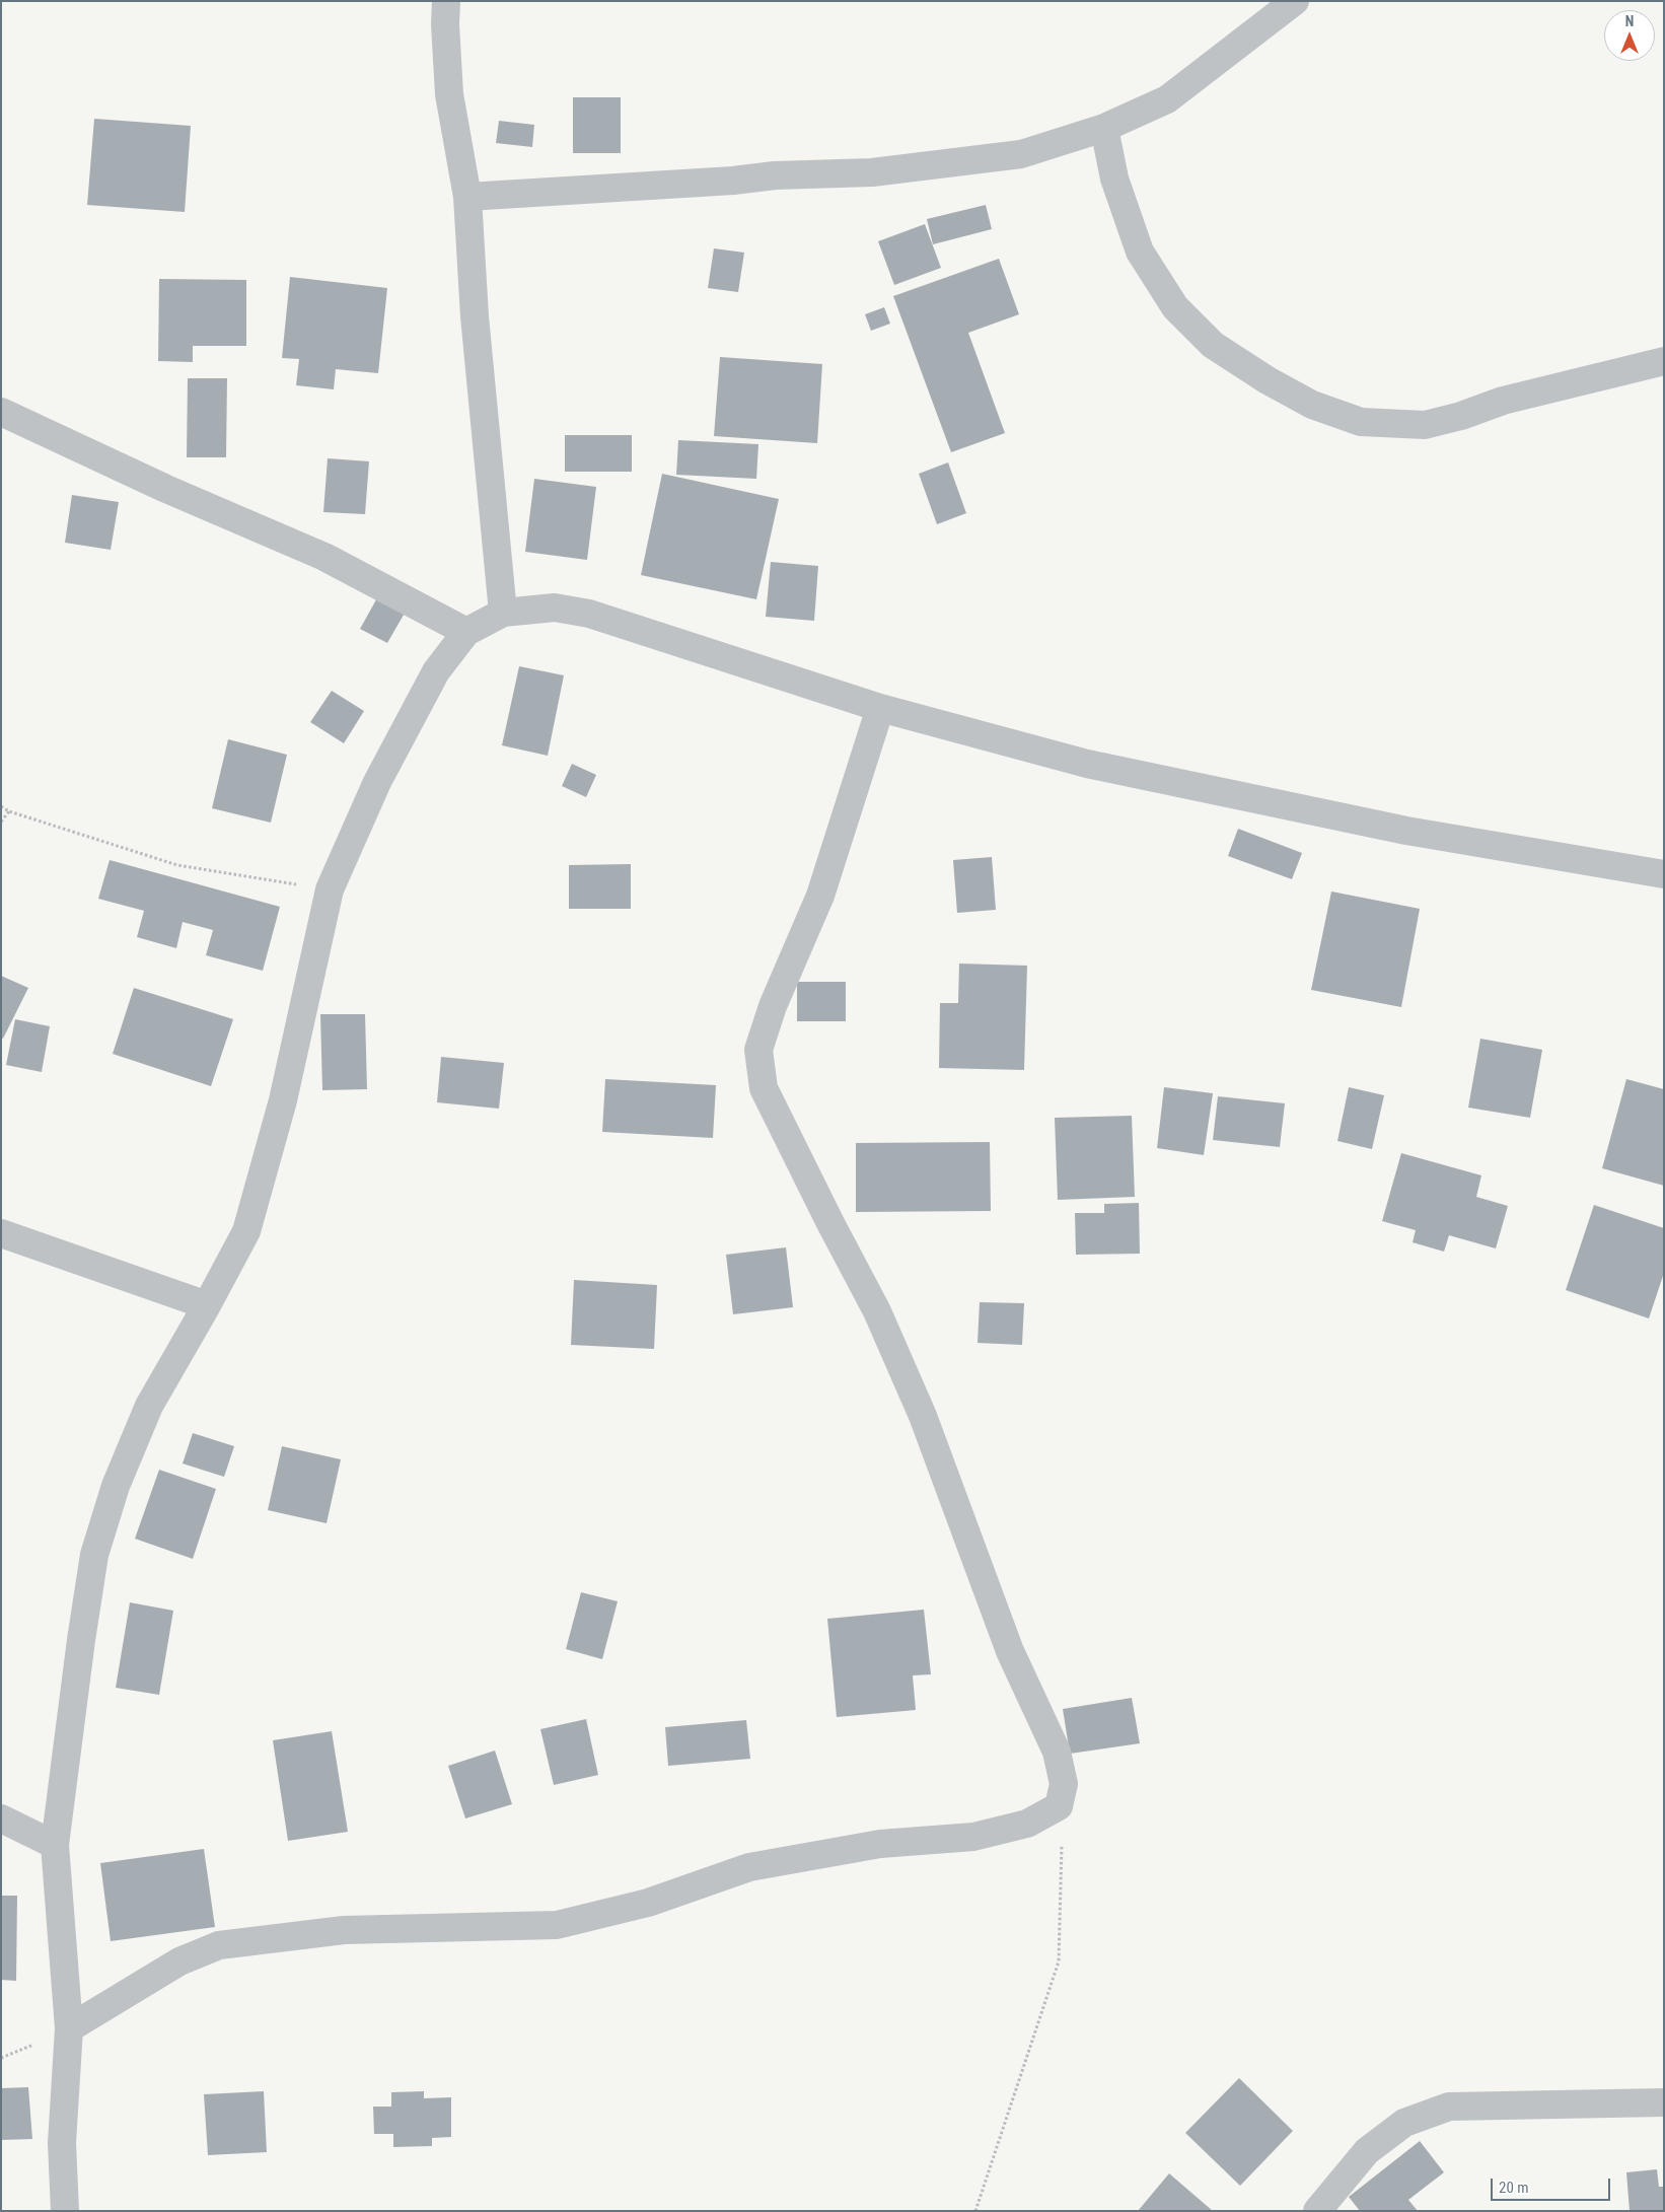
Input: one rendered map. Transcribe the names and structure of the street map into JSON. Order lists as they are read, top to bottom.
{
  "scale_bar": "20 m",
  "north": "top"
}
